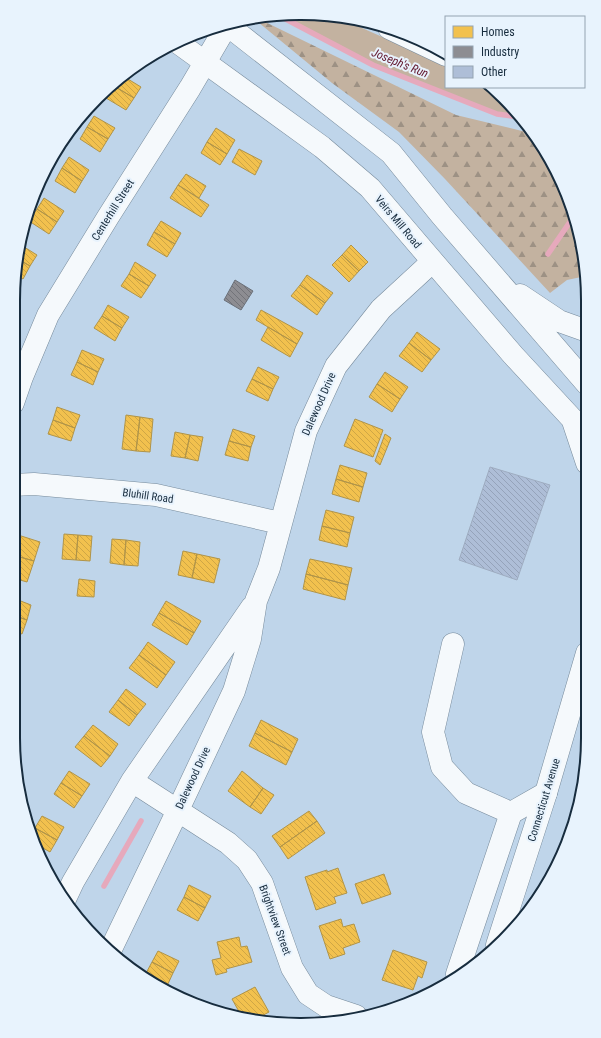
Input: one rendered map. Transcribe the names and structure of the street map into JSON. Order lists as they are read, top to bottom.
{
  "streets": {
    "street": [
      "Centerhill Street",
      "Veirs Mill Road",
      "Dalewood Drive",
      "Bluhill Road",
      "Connecticut Avenue",
      "Brightview Street"
    ]
  },
  "crossings": [
    ["Centerhill Street", "Veirs Mill Road"],
    ["Veirs Mill Road", "Dalewood Drive"],
    ["Dalewood Drive", "Bluhill Road"],
    ["Dalewood Drive", "Brightview Street"]
  ],
  "water": ["Joseph's Run"],
  "legend": ["Homes", "Industry", "Other"]
}
